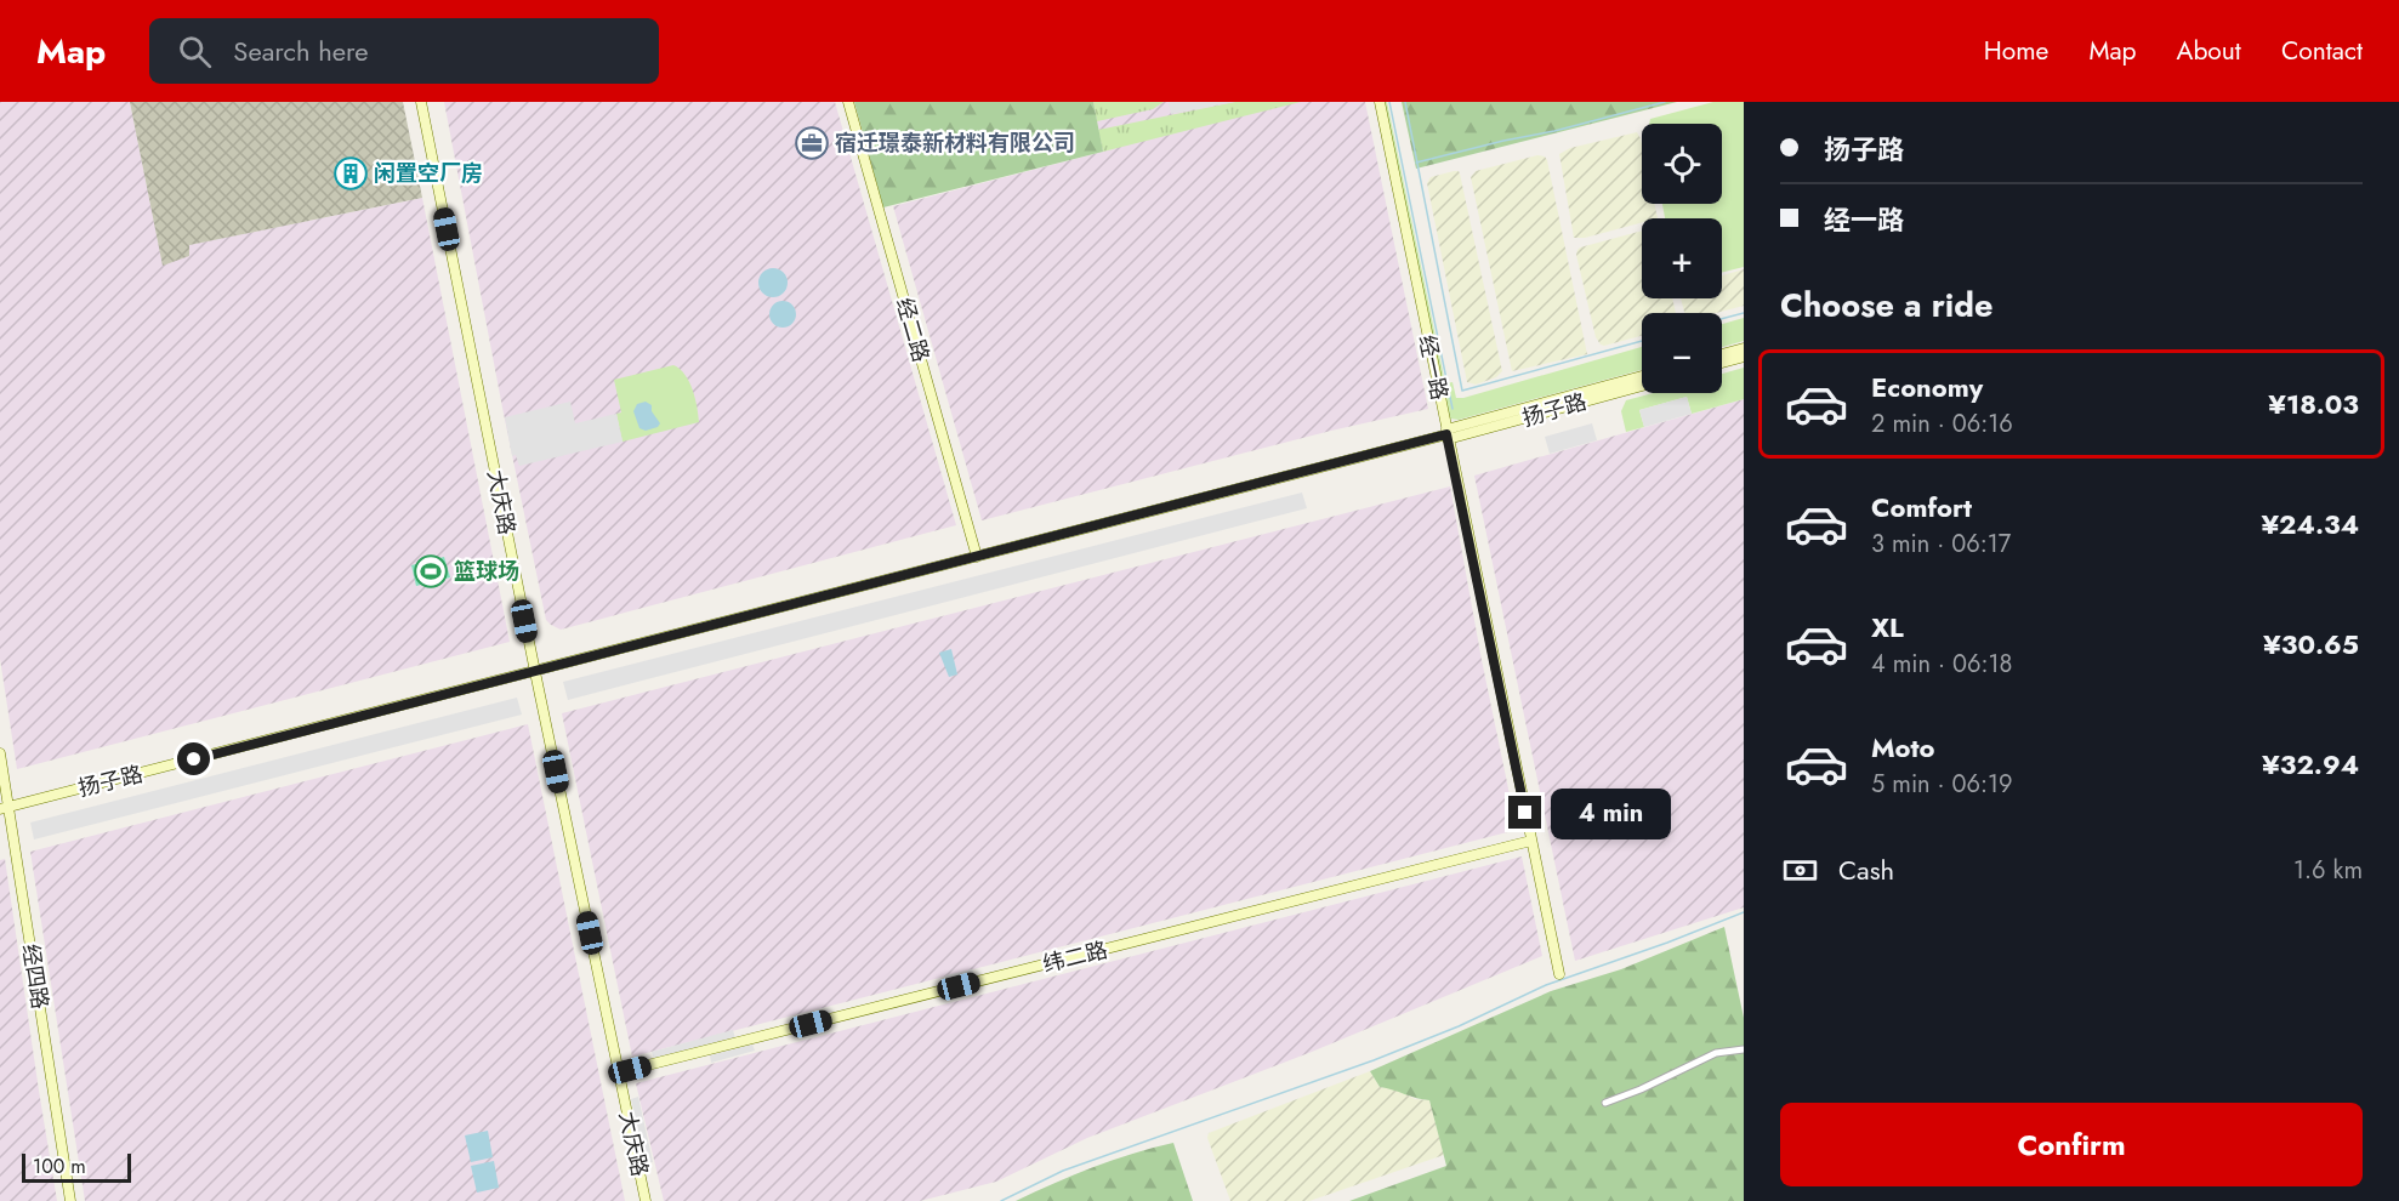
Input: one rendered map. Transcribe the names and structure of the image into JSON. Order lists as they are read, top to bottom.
{
  "streets": {
    "street": [
      "经二路",
      "经一路",
      "扬子路",
      "大庆路",
      "纬二路",
      "经四路"
    ]
  },
  "crossings": [
    ["经二路", "扬子路"],
    ["经一路", "扬子路"],
    ["经一路", "纬二路"],
    ["扬子路", "大庆路"],
    ["扬子路", "经四路"],
    ["大庆路", "纬二路"]
  ],
  "places": {
    "office": ["宿迁璟泰新材料有限公司"],
    "building": ["闲置空厂房"],
    "sports": ["篮球场"]
  },
  "scale_bar": "100 m",
  "page": {
    "header": "Map",
    "search": "Search here",
    "nav": [
      "Home",
      "Map",
      "About",
      "Contact"
    ],
    "banner": ["扬子路", "经一路"],
    "map_buttons": ["+", "−"],
    "heading": "Choose a ride",
    "list": [
      {
        "name": "Economy",
        "note": "2 min · 06:16",
        "value": "¥18.03"
      },
      {
        "name": "Comfort",
        "note": "3 min · 06:17",
        "value": "¥24.34"
      },
      {
        "name": "XL",
        "note": "4 min · 06:18",
        "value": "¥30.65"
      },
      {
        "name": "Moto",
        "note": "5 min · 06:19",
        "value": "¥32.94"
      }
    ],
    "bubble": "4 min",
    "pay": ["Cash", "1.6 km"],
    "buttons": "Confirm",
    "scale": "100 m"
  }
}
